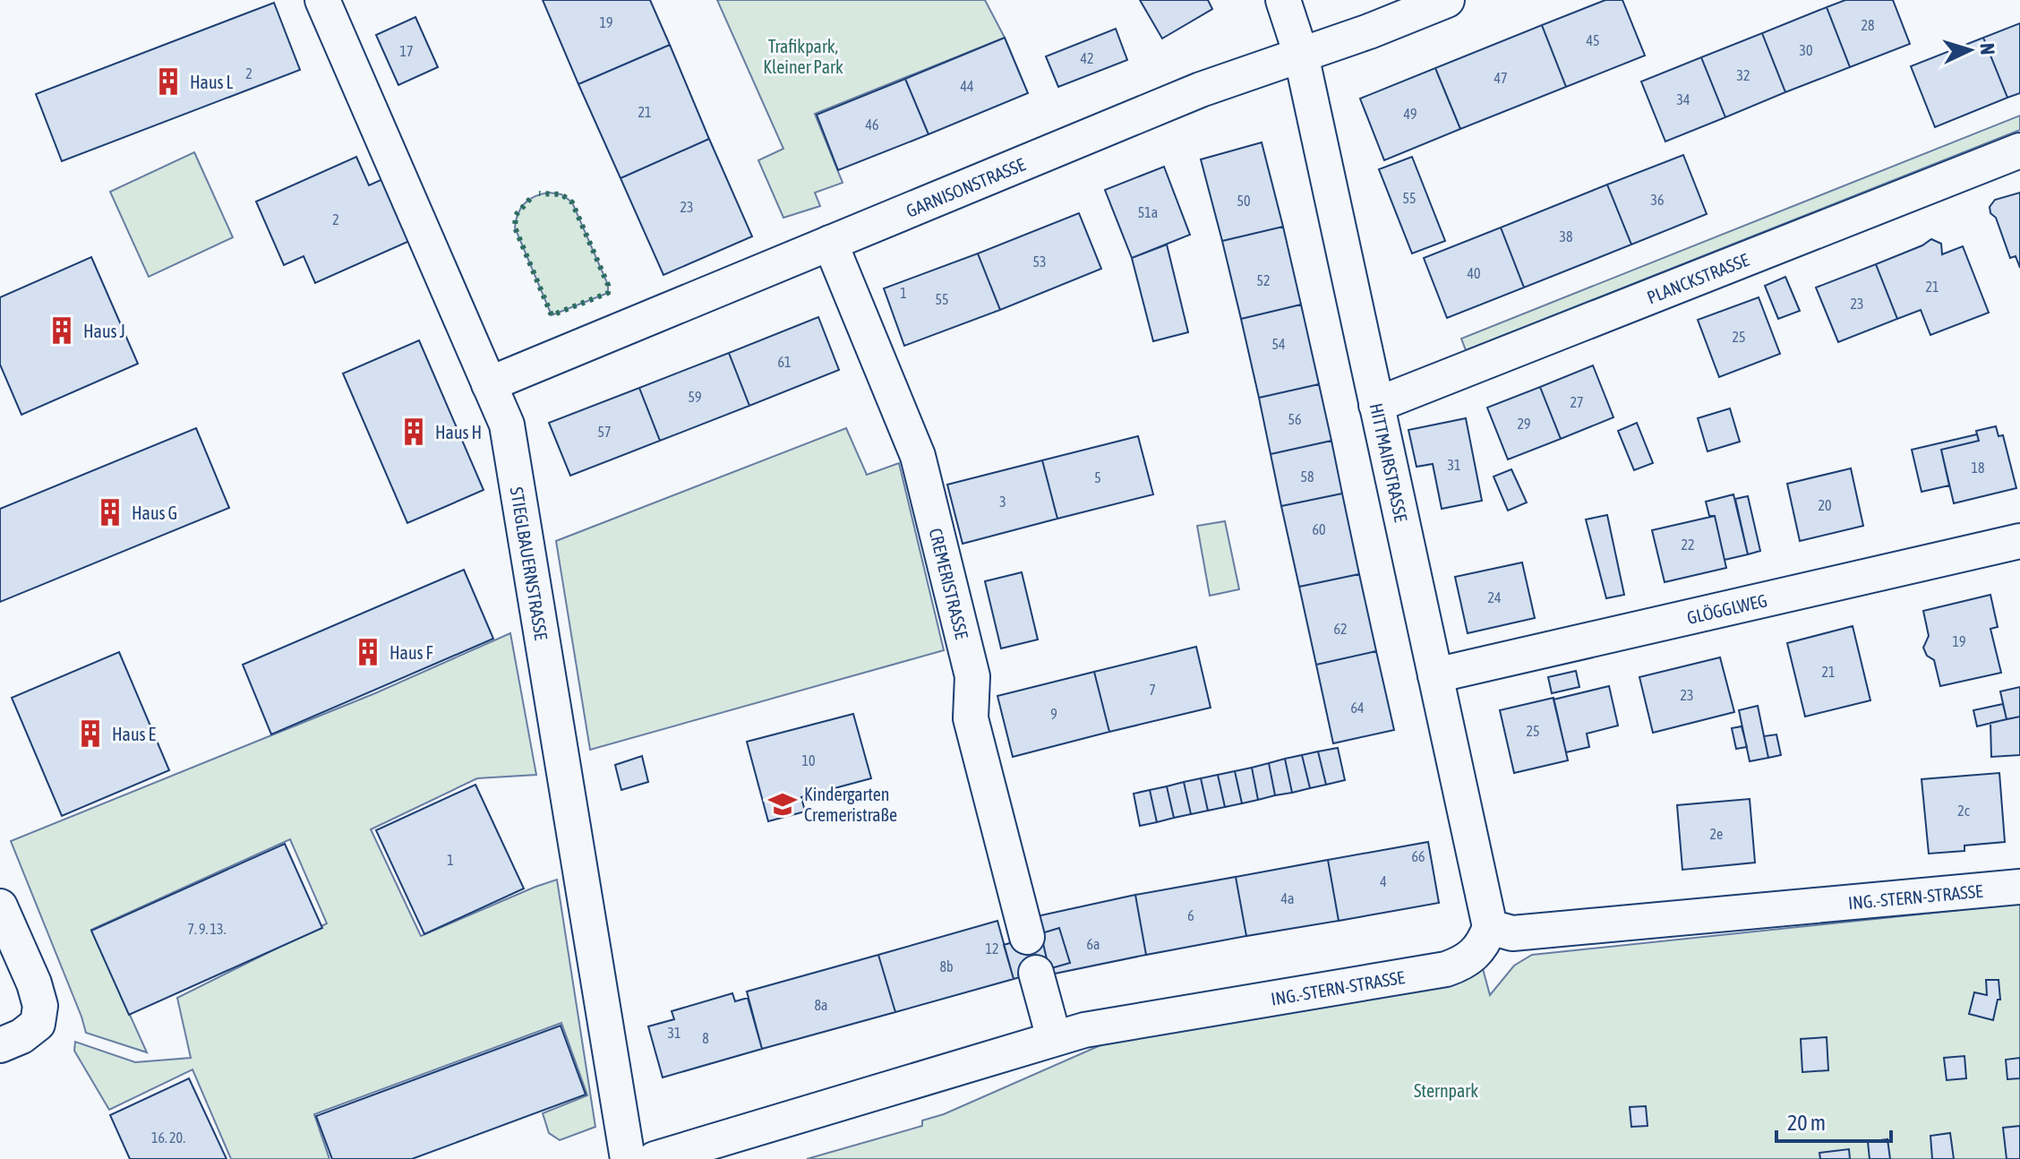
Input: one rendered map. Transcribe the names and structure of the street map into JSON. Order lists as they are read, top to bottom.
{
  "streets": {
    "street": [
      "GARNISONSTRASSE",
      "PLANCKSTRASSE",
      "HITTMAIRSTRASSE",
      "STIEGLBAUERNSTRASSE",
      "CREMERISTRASSE",
      "GLÖGGLWEG",
      "ING.-STERN-STRASSE"
    ]
  },
  "crossings": [
    ["GARNISONSTRASSE", "HITTMAIRSTRASSE"],
    ["GARNISONSTRASSE", "STIEGLBAUERNSTRASSE"],
    ["GARNISONSTRASSE", "CREMERISTRASSE"],
    ["PLANCKSTRASSE", "HITTMAIRSTRASSE"],
    ["HITTMAIRSTRASSE", "GLÖGGLWEG"],
    ["HITTMAIRSTRASSE", "ING.-STERN-STRASSE"]
  ],
  "parks": ["Trafikpark, Kleiner Park", "Sternpark"],
  "places": {
    "building": [
      "Haus L",
      "Haus J",
      "Haus H",
      "Haus G",
      "Haus F",
      "Haus E"
    ],
    "school or university": ["Kindergarten Cremeristraße"]
  },
  "house_numbers": [
    "19",
    "28",
    "45",
    "30",
    "17",
    "42",
    "2",
    "32",
    "47",
    "44",
    "34",
    "21",
    "49",
    "46",
    "55",
    "36",
    "50",
    "23",
    "51a",
    "2",
    "38",
    "53",
    "40",
    "52",
    "21",
    "1",
    "55",
    "23",
    "25",
    "54",
    "61",
    "59",
    "27",
    "56",
    "29",
    "57",
    "31",
    "18",
    "58",
    "5",
    "3",
    "20",
    "60",
    "22",
    "24",
    "62",
    "19",
    "21",
    "7",
    "23",
    "64",
    "9",
    "25",
    "10",
    "2c",
    "2e",
    "66",
    "1",
    "4",
    "4a",
    "6",
    "7. 9. 13.",
    "6a",
    "12",
    "8b",
    "8a",
    "31",
    "8",
    "16. 20."
  ],
  "scale_bar": "20 m",
  "north": "right"
}
